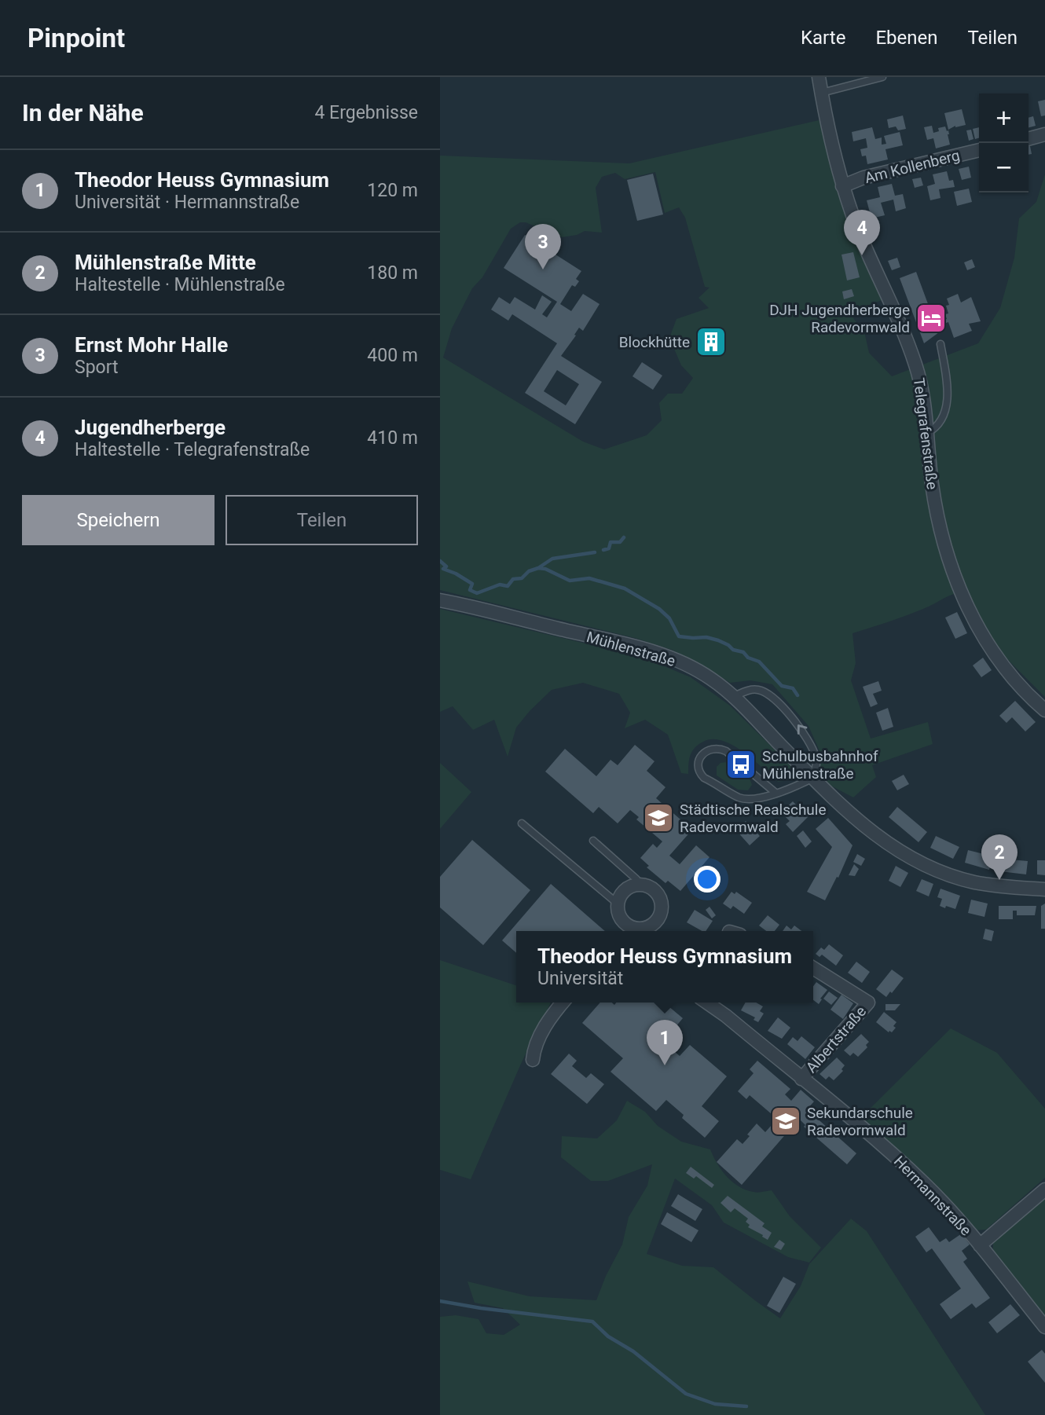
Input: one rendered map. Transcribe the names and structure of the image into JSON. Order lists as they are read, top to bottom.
{
  "streets": {
    "street": [
      "Am Kollenberg",
      "Telegrafenstraße",
      "Mühlenstraße",
      "Albertstraße",
      "Hermannstraße"
    ]
  },
  "crossings": [
    ["Am Kollenberg", "Telegrafenstraße"],
    ["Albertstraße", "Hermannstraße"]
  ],
  "places": {
    "hotel": ["DJH Jugendherberge Radevormwald"],
    "building": ["Blockhütte"],
    "bus stop": ["Schulbusbahnhof Mühlenstraße"],
    "school or university": ["Städtische Realschule Radevormwald", "Sekundarschule Radevormwald"]
  },
  "page": {
    "header": "Pinpoint",
    "nav": ["Karte", "Ebenen", "Teilen"],
    "heading": ["In der Nähe", "4 Ergebnisse"],
    "map_buttons": ["+", "−"],
    "list": [
      {
        "mark": "1",
        "name": "Theodor Heuss Gymnasium",
        "note": "Universität · Hermannstraße",
        "value": "120 m"
      },
      {
        "mark": "2",
        "name": "Mühlenstraße Mitte",
        "note": "Haltestelle · Mühlenstraße",
        "value": "180 m"
      },
      {
        "mark": "3",
        "name": "Ernst Mohr Halle",
        "note": "Sport",
        "value": "400 m"
      },
      {
        "mark": "4",
        "name": "Jugendherberge",
        "note": "Haltestelle · Telegrafenstraße",
        "value": "410 m"
      }
    ],
    "pins": [
      "4",
      "3",
      "2",
      "1"
    ],
    "buttons": ["Speichern", "Teilen"],
    "popup": ["Theodor Heuss Gymnasium", "Universität"]
  }
}
